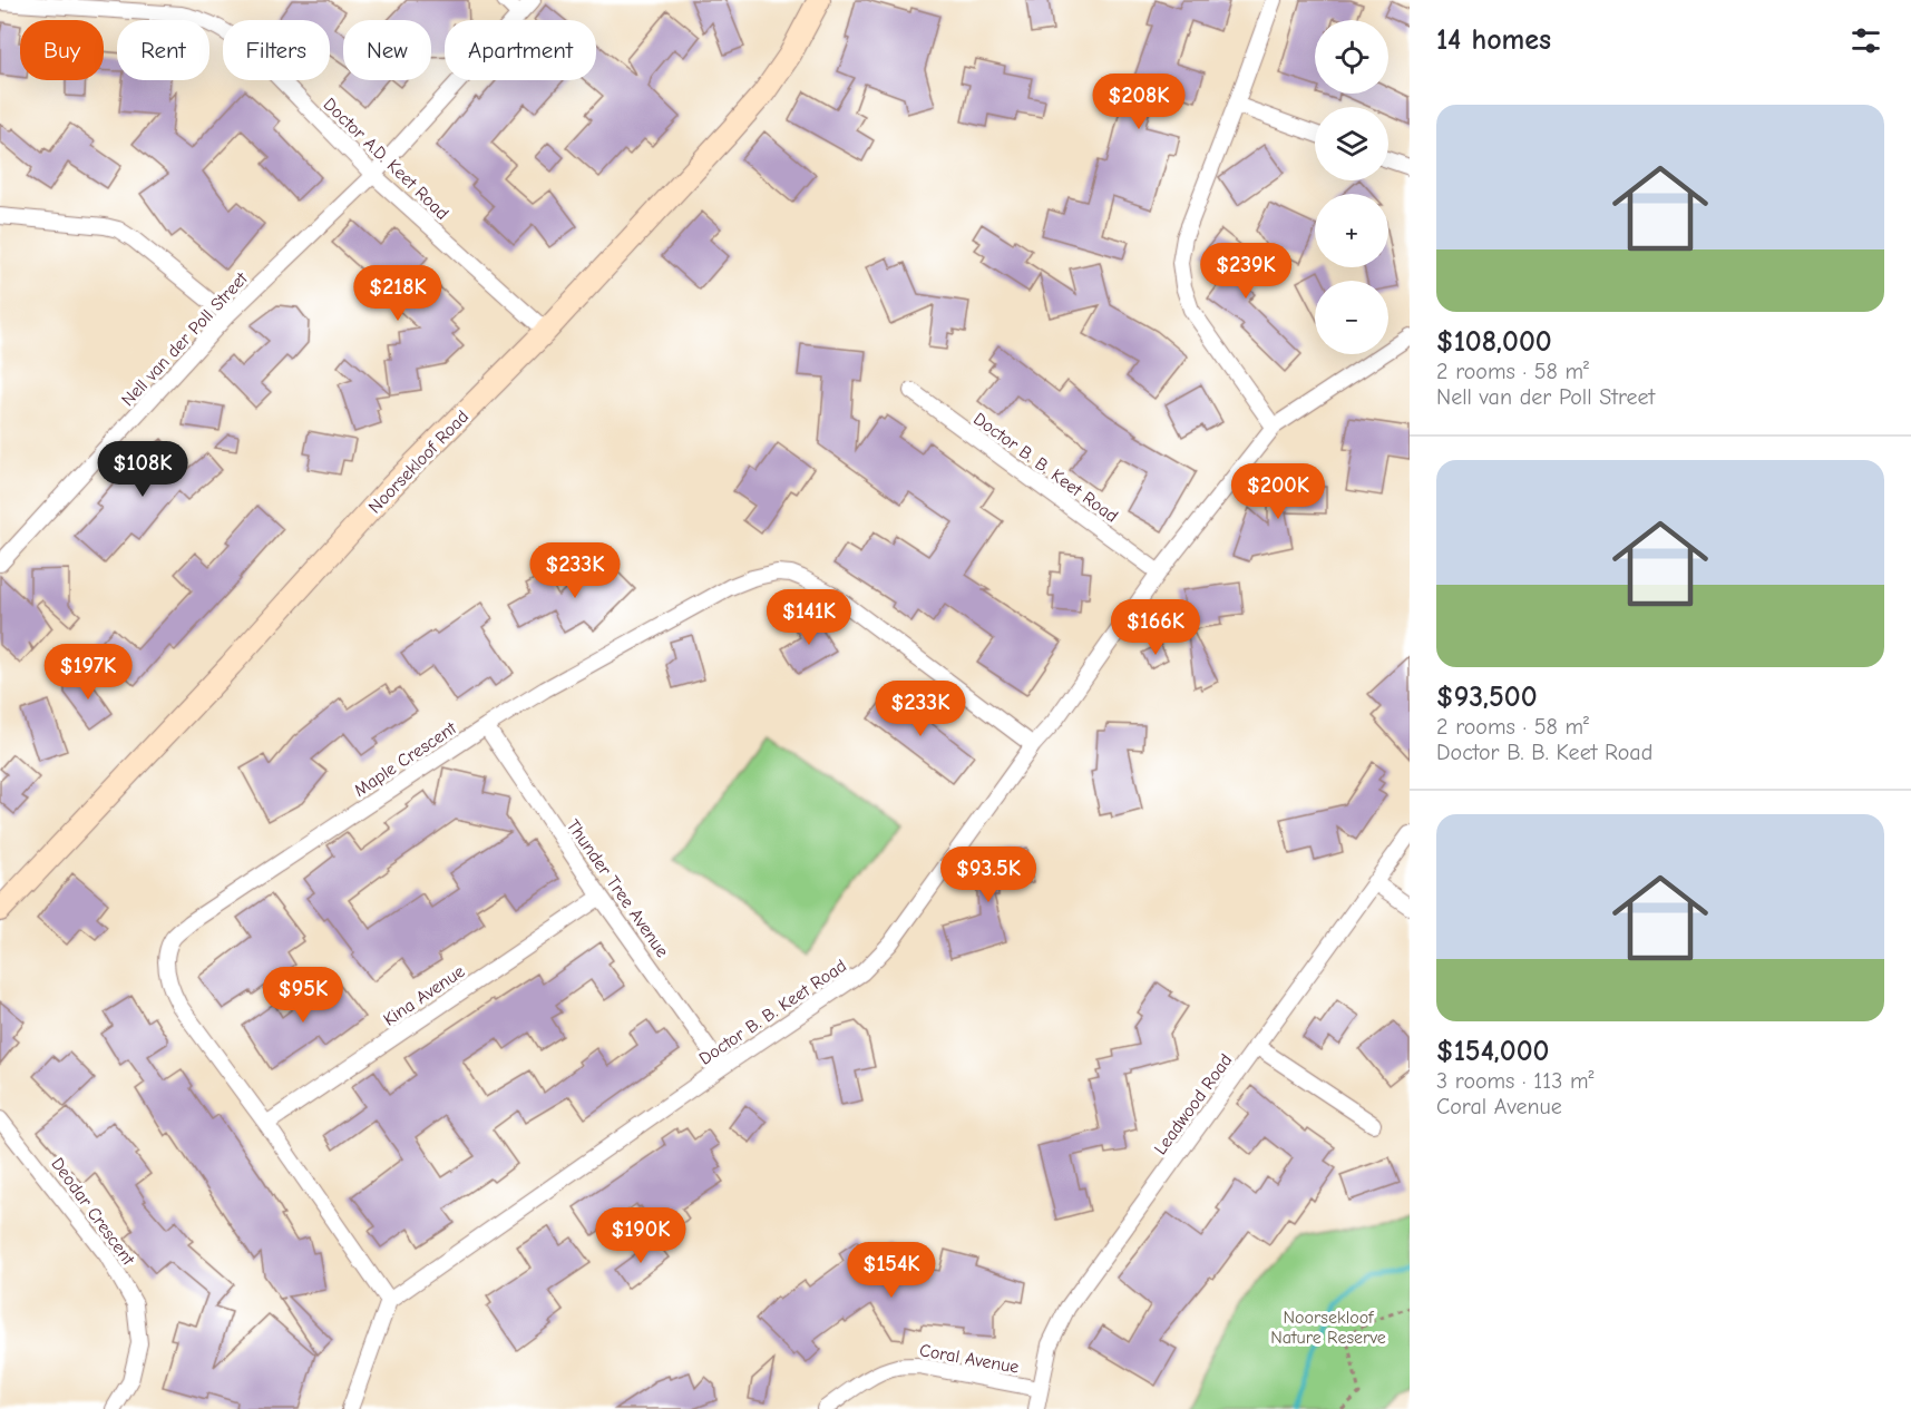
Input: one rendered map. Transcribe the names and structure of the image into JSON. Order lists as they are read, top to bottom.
{
  "streets": {
    "street": [
      "Doctor A.D. Keet Road",
      "Nell van der Poll Street",
      "Noorsekloof Road",
      "Doctor B. B. Keet Road",
      "Maple Crescent",
      "Thunder Tree Avenue",
      "Kina Avenue",
      "Leadwood Road",
      "Deodar Crescent",
      "Coral Avenue"
    ]
  },
  "crossings": [
    ["Doctor A.D. Keet Road", "Nell van der Poll Street"],
    ["Doctor A.D. Keet Road", "Noorsekloof Road"],
    ["Doctor B. B. Keet Road", "Maple Crescent"],
    ["Doctor B. B. Keet Road", "Thunder Tree Avenue"],
    ["Maple Crescent", "Thunder Tree Avenue"],
    ["Maple Crescent", "Kina Avenue"],
    ["Thunder Tree Avenue", "Kina Avenue"],
    ["Leadwood Road", "Coral Avenue"]
  ],
  "parks": ["Noorsekloof Nature Reserve"],
  "page": {
    "heading": "14 homes",
    "map_buttons": ["+", "−"],
    "chip": [
      "Buy",
      "Rent",
      "Filters",
      "New",
      "Apartment"
    ],
    "price": [
      "$208K",
      "$239K",
      "$218K",
      "$108K",
      "$200K",
      "$233K",
      "$141K",
      "$166K",
      "$197K",
      "$233K",
      "$93.5K",
      "$95K",
      "$190K",
      "$154K"
    ],
    "list": [
      {
        "name": "$108,000",
        "note": "2 rooms · 58 m² · Nell van der Poll Street"
      },
      {
        "name": "$93,500",
        "note": "2 rooms · 58 m² · Doctor B. B. Keet Road"
      },
      {
        "name": "$154,000",
        "note": "3 rooms · 113 m² · Coral Avenue"
      }
    ]
  }
}
